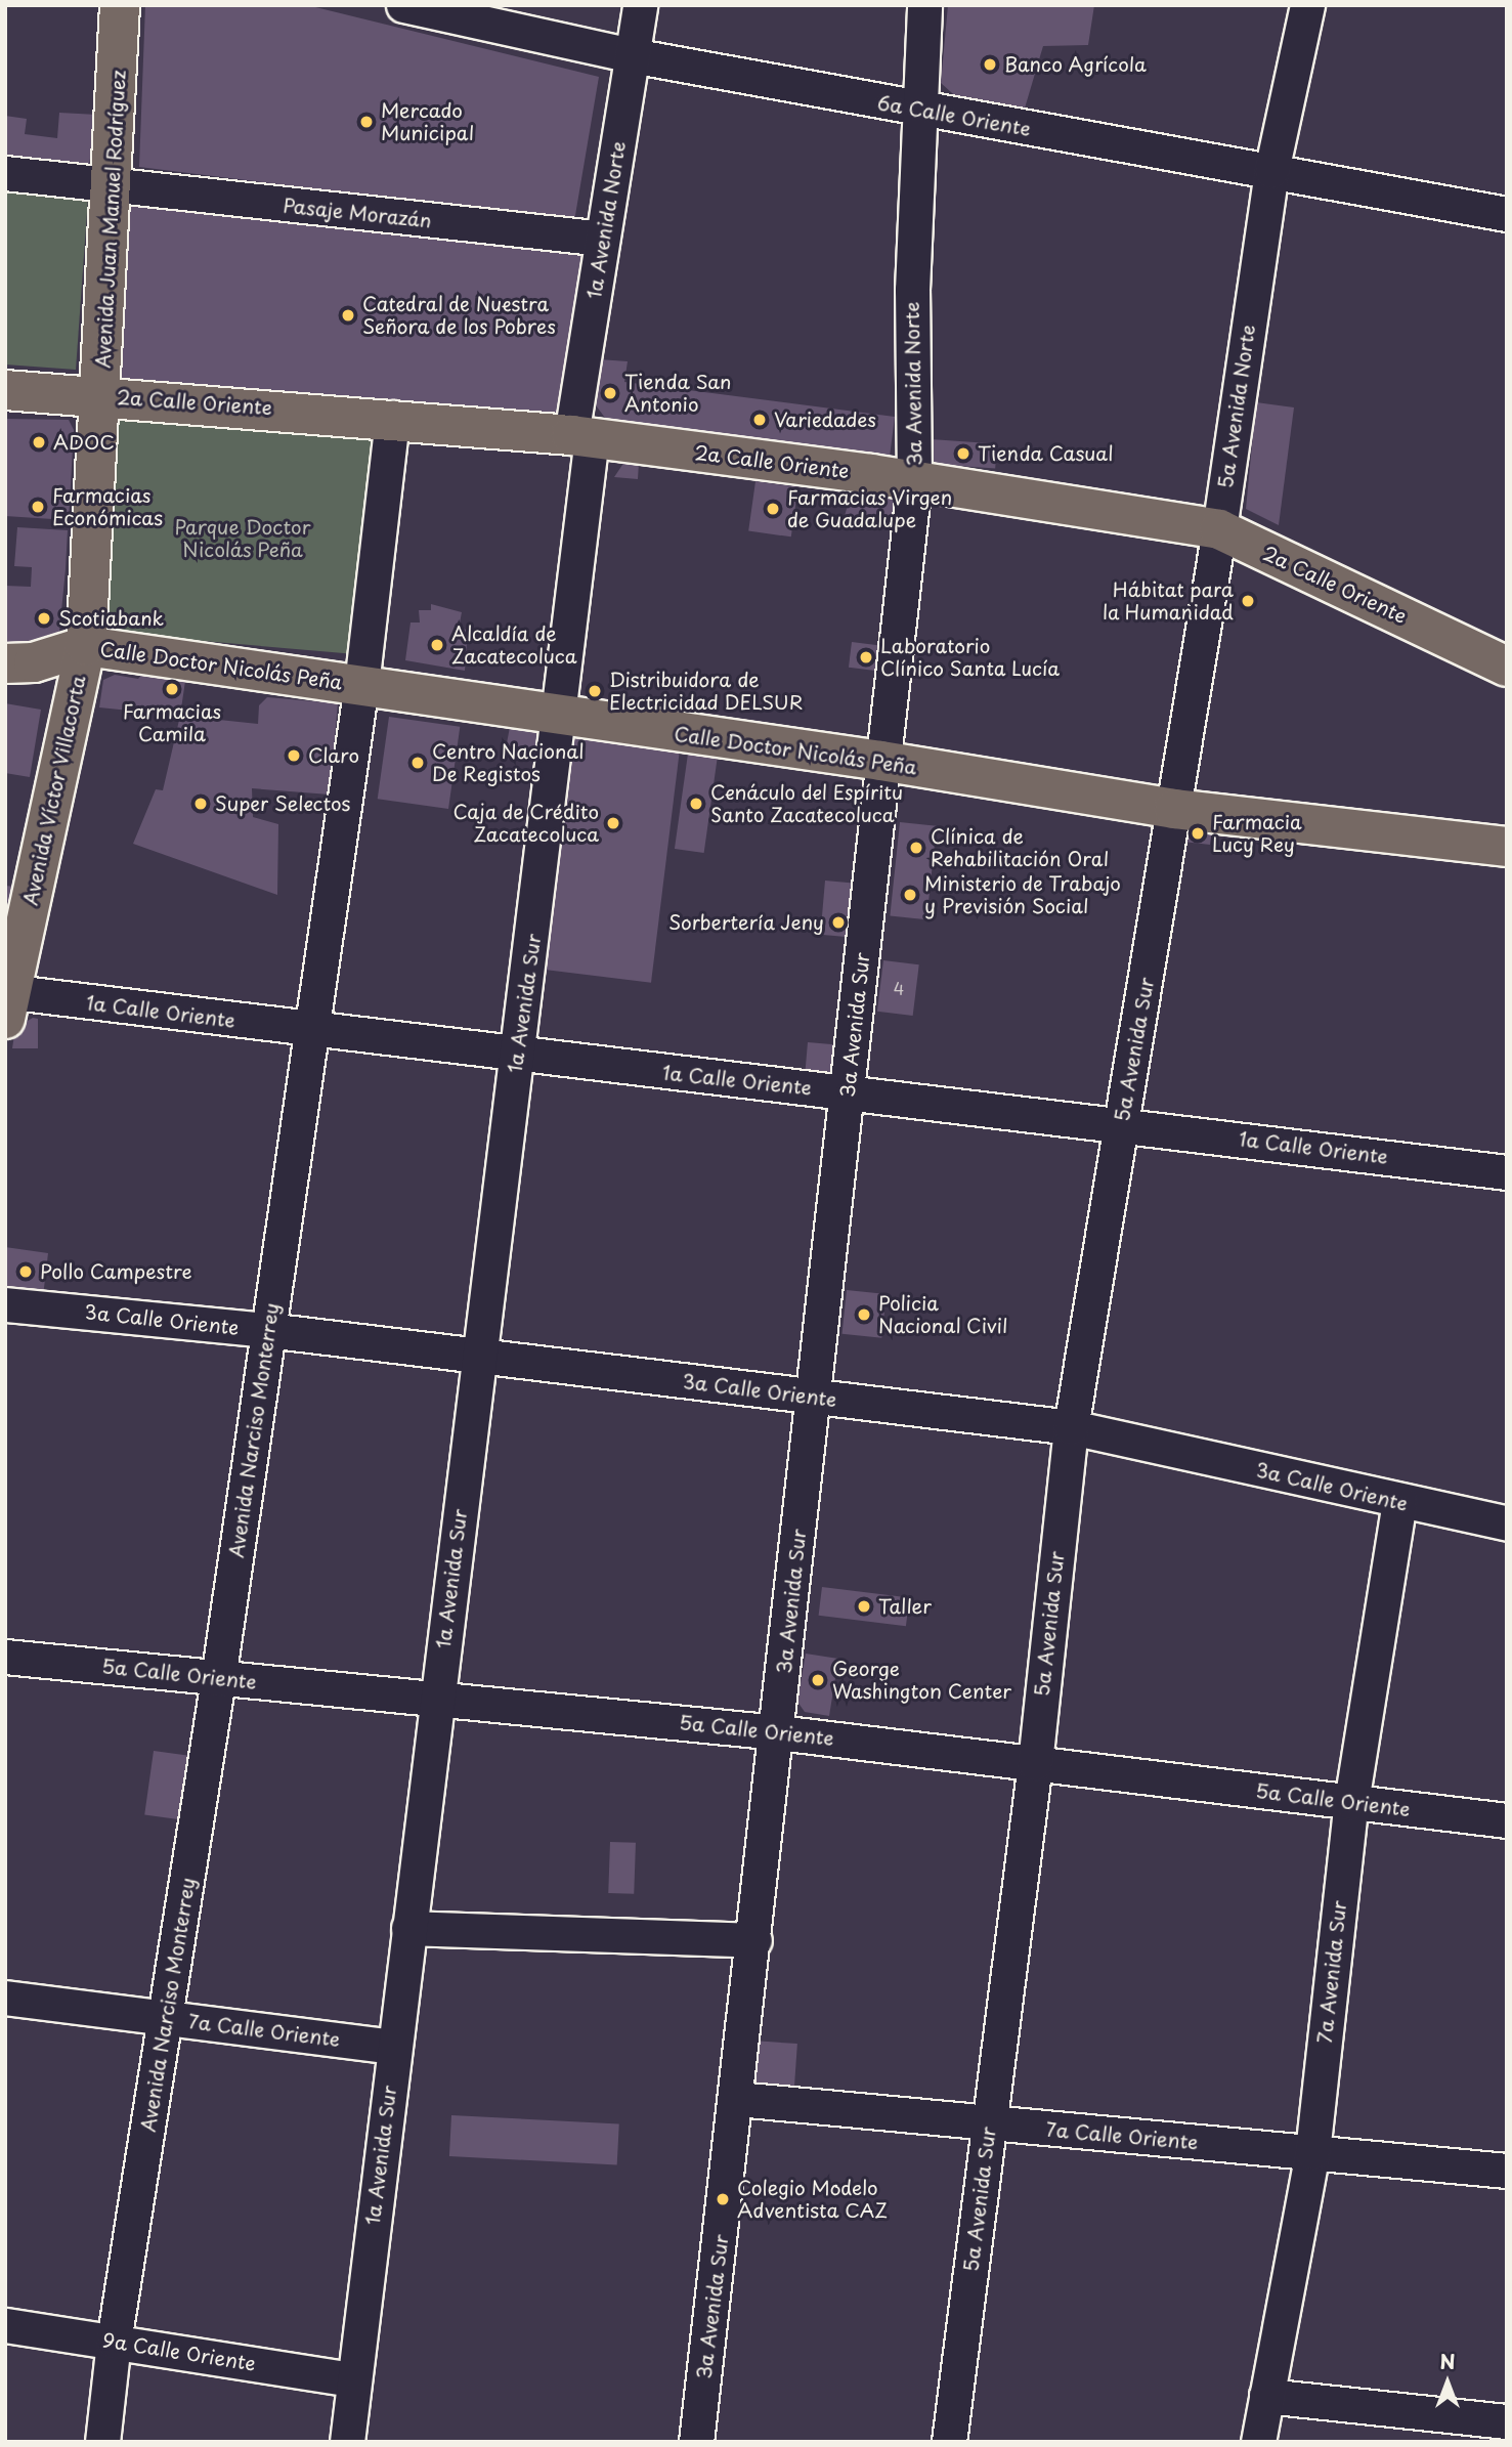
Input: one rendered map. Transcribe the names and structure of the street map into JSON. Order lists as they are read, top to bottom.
{
  "streets": {
    "main road": [
      "Avenida Juan Manuel Rodríguez",
      "2a Calle Oriente",
      "Calle Doctor Nicolás Peña",
      "Avenida Víctor Villacorta"
    ],
    "street": [
      "6a Calle Oriente",
      "Pasaje Morazán",
      "1a Avenida Norte",
      "3a Avenida Norte",
      "5a Avenida Norte",
      "1a Avenida Sur",
      "1a Calle Oriente",
      "3a Avenida Sur",
      "5a Avenida Sur",
      "3a Calle Oriente",
      "Avenida Narciso Monterrey",
      "5a Calle Oriente",
      "7a Avenida Sur",
      "7a Calle Oriente",
      "9a Calle Oriente"
    ]
  },
  "crossings": [
    ["6a Calle Oriente", "1a Avenida Norte"],
    ["6a Calle Oriente", "3a Avenida Norte"],
    ["6a Calle Oriente", "5a Avenida Norte"],
    ["Pasaje Morazán", "Avenida Juan Manuel Rodríguez"],
    ["Pasaje Morazán", "1a Avenida Norte"],
    ["Avenida Juan Manuel Rodríguez", "2a Calle Oriente"],
    ["Avenida Juan Manuel Rodríguez", "Calle Doctor Nicolás Peña"],
    ["Avenida Juan Manuel Rodríguez", "Avenida Víctor Villacorta"],
    ["1a Avenida Norte", "2a Calle Oriente"],
    ["1a Avenida Norte", "Calle Doctor Nicolás Peña"],
    ["1a Avenida Norte", "1a Avenida Sur"],
    ["3a Avenida Norte", "2a Calle Oriente"],
    ["3a Avenida Norte", "Calle Doctor Nicolás Peña"],
    ["3a Avenida Norte", "3a Avenida Sur"],
    ["2a Calle Oriente", "5a Avenida Norte"],
    ["2a Calle Oriente", "Avenida Narciso Monterrey"],
    ["5a Avenida Norte", "Calle Doctor Nicolás Peña"],
    ["5a Avenida Norte", "5a Avenida Sur"],
    ["Calle Doctor Nicolás Peña", "Avenida Víctor Villacorta"],
    ["Calle Doctor Nicolás Peña", "1a Avenida Sur"],
    ["Calle Doctor Nicolás Peña", "3a Avenida Sur"],
    ["Calle Doctor Nicolás Peña", "5a Avenida Sur"],
    ["Calle Doctor Nicolás Peña", "Avenida Narciso Monterrey"],
    ["Avenida Víctor Villacorta", "1a Calle Oriente"],
    ["1a Avenida Sur", "1a Calle Oriente"],
    ["1a Avenida Sur", "3a Calle Oriente"],
    ["1a Avenida Sur", "5a Calle Oriente"],
    ["1a Avenida Sur", "7a Calle Oriente"],
    ["1a Avenida Sur", "9a Calle Oriente"],
    ["1a Calle Oriente", "3a Avenida Sur"],
    ["1a Calle Oriente", "5a Avenida Sur"],
    ["1a Calle Oriente", "Avenida Narciso Monterrey"],
    ["3a Avenida Sur", "3a Calle Oriente"],
    ["3a Avenida Sur", "5a Calle Oriente"],
    ["3a Avenida Sur", "7a Calle Oriente"],
    ["5a Avenida Sur", "3a Calle Oriente"],
    ["5a Avenida Sur", "5a Calle Oriente"],
    ["5a Avenida Sur", "7a Calle Oriente"],
    ["3a Calle Oriente", "Avenida Narciso Monterrey"],
    ["3a Calle Oriente", "7a Avenida Sur"],
    ["Avenida Narciso Monterrey", "5a Calle Oriente"],
    ["Avenida Narciso Monterrey", "7a Calle Oriente"],
    ["Avenida Narciso Monterrey", "9a Calle Oriente"],
    ["5a Calle Oriente", "7a Avenida Sur"],
    ["7a Avenida Sur", "7a Calle Oriente"]
  ],
  "parks": ["Parque Doctor Nicolás Peña"],
  "places": [
    "Banco Agrícola",
    "Mercado Municipal",
    "Catedral de Nuestra Señora de los Pobres",
    "Tienda San Antonio",
    "Variedades",
    "ADOC",
    "Tienda Casual",
    "Farmacias Económicas",
    "Farmacias Virgen de Guadalupe",
    "Hábitat para la Humanidad",
    "Scotiabank",
    "Alcaldía de Zacatecoluca",
    "Laboratorio Clínico Santa Lucía",
    "Farmacias Camila",
    "Distribuidora de Electricidad DELSUR",
    "Claro",
    "Centro Nacional De Registos",
    "Super Selectos",
    "Cenáculo del Espíritu Santo Zacatecoluca",
    "Caja de Crédito Zacatecoluca",
    "Farmacia Lucy Rey",
    "Clínica de Rehabilitación Oral",
    "Ministerio de Trabajo y Previsión Social",
    "Sorbertería Jeny",
    "Pollo Campestre",
    "Policia Nacional Civil",
    "Taller",
    "George Washington Center",
    "Colegio Modelo Adventista CAZ"
  ],
  "house_numbers": ["4"],
  "north": "top"
}
